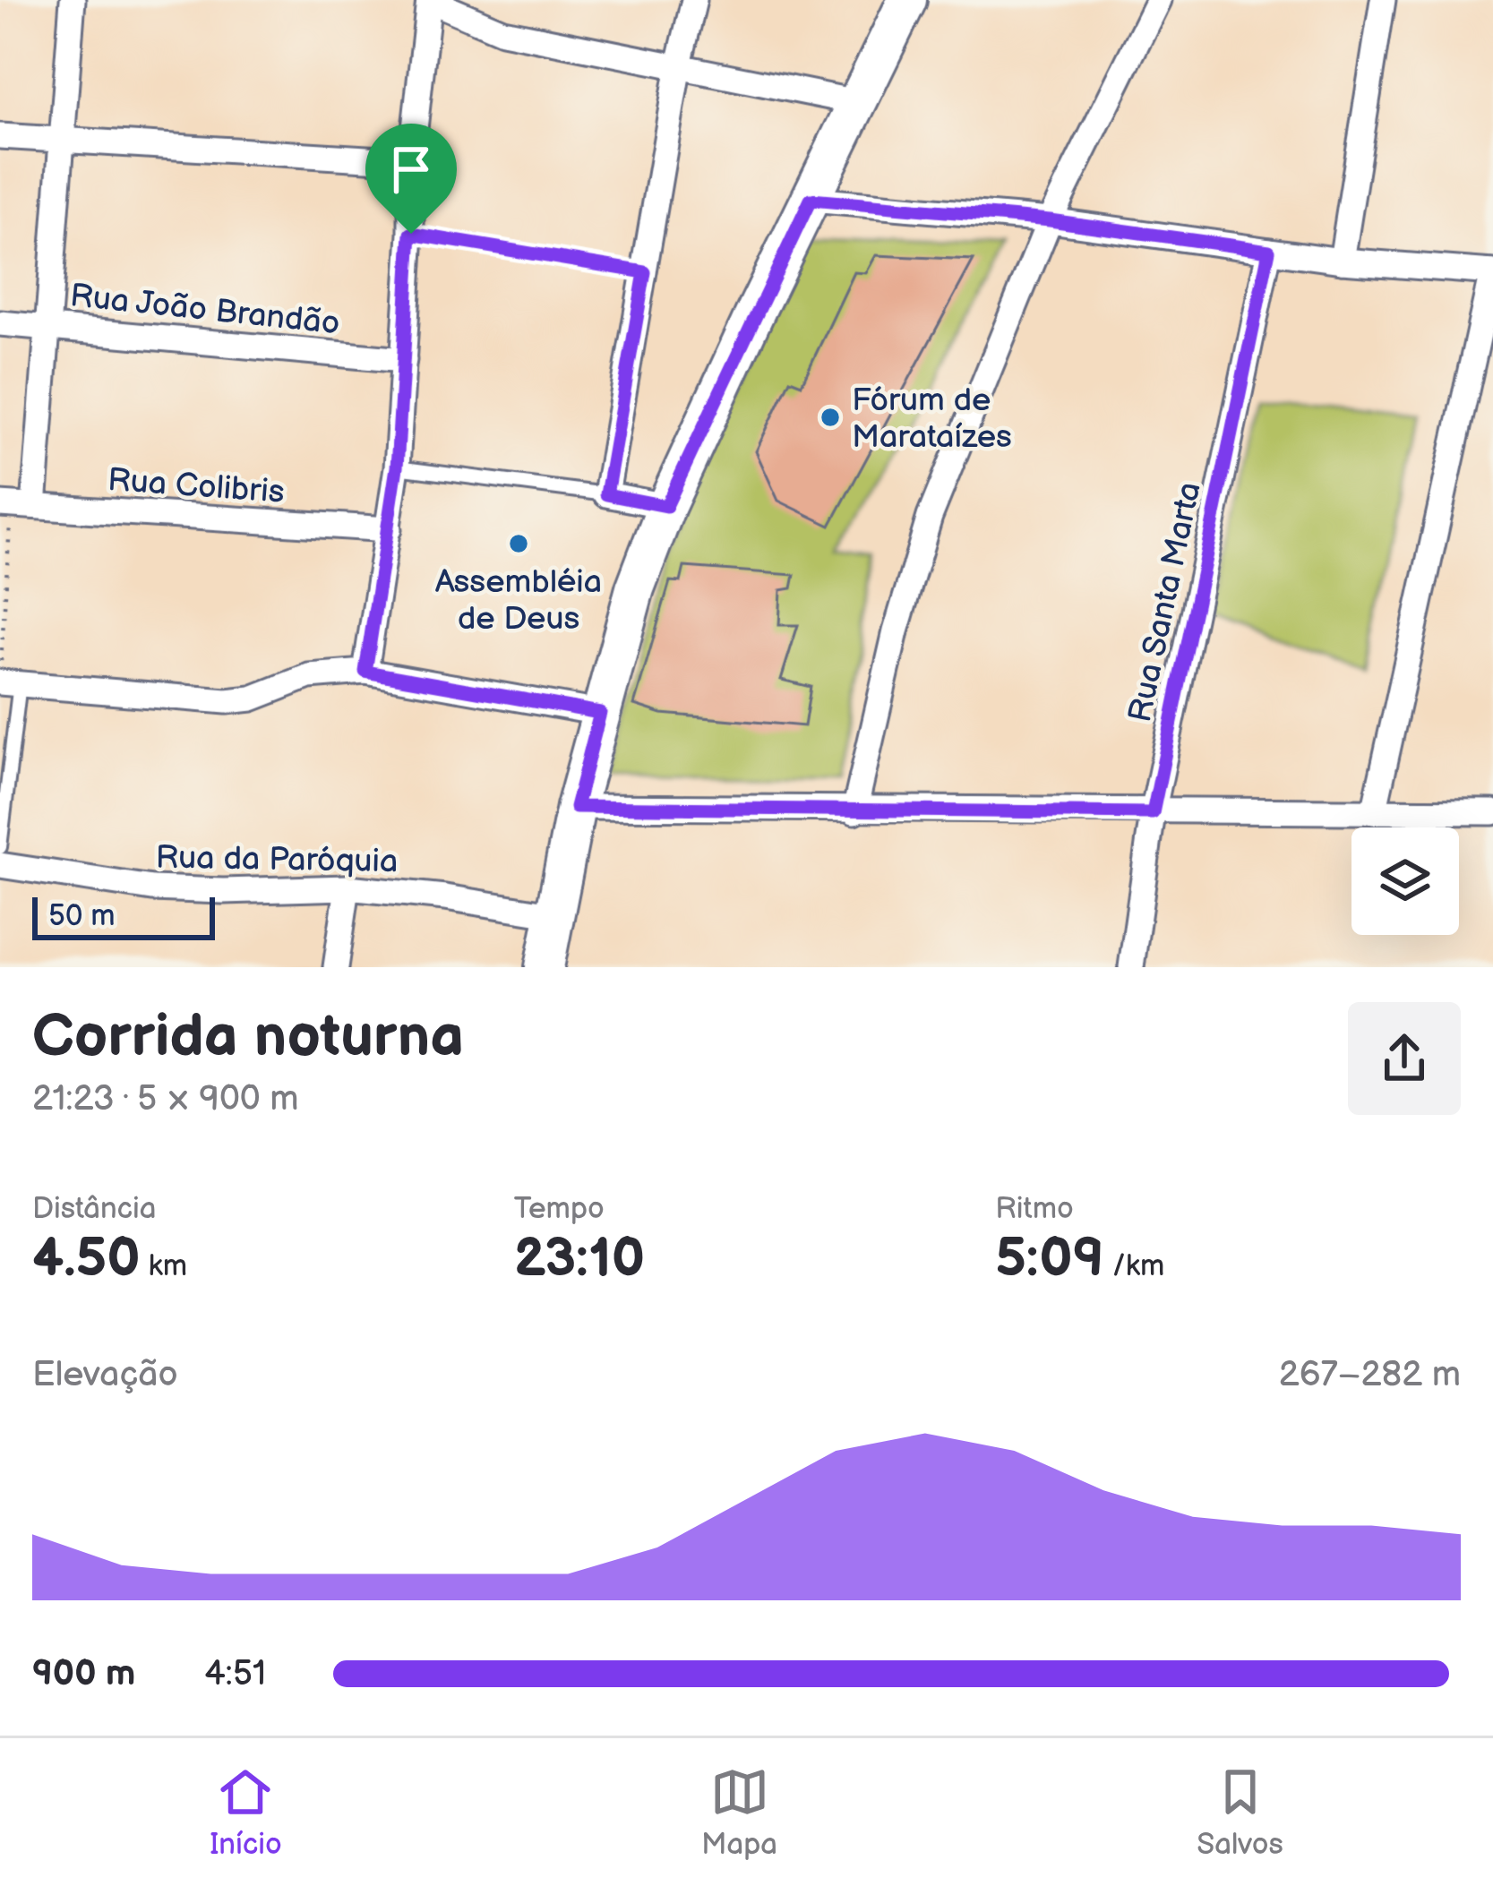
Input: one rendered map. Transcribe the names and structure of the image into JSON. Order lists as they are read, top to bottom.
{
  "streets": {
    "street": [
      "Rua João Brandão",
      "Rua Colibris",
      "Rua Santa Marta",
      "Rua da Paróquia"
    ]
  },
  "places": ["Fórum de Marataízes", "Assembléia de Deus"],
  "scale_bar": "50 m",
  "page": {
    "scale": "50 m",
    "heading": ["Corrida noturna", "21:23 · 5 × 900 m"],
    "stats": [
      ["Distância", "4.50 km"],
      ["Tempo", "23:10"],
      ["Ritmo", "5:09 /km"]
    ],
    "chart": ["Elevação", "267–282 m"],
    "list": [
      {
        "name": "900 m",
        "note": "4:51"
      }
    ],
    "tabs": ["Início", "Mapa", "Salvos"]
  }
}
